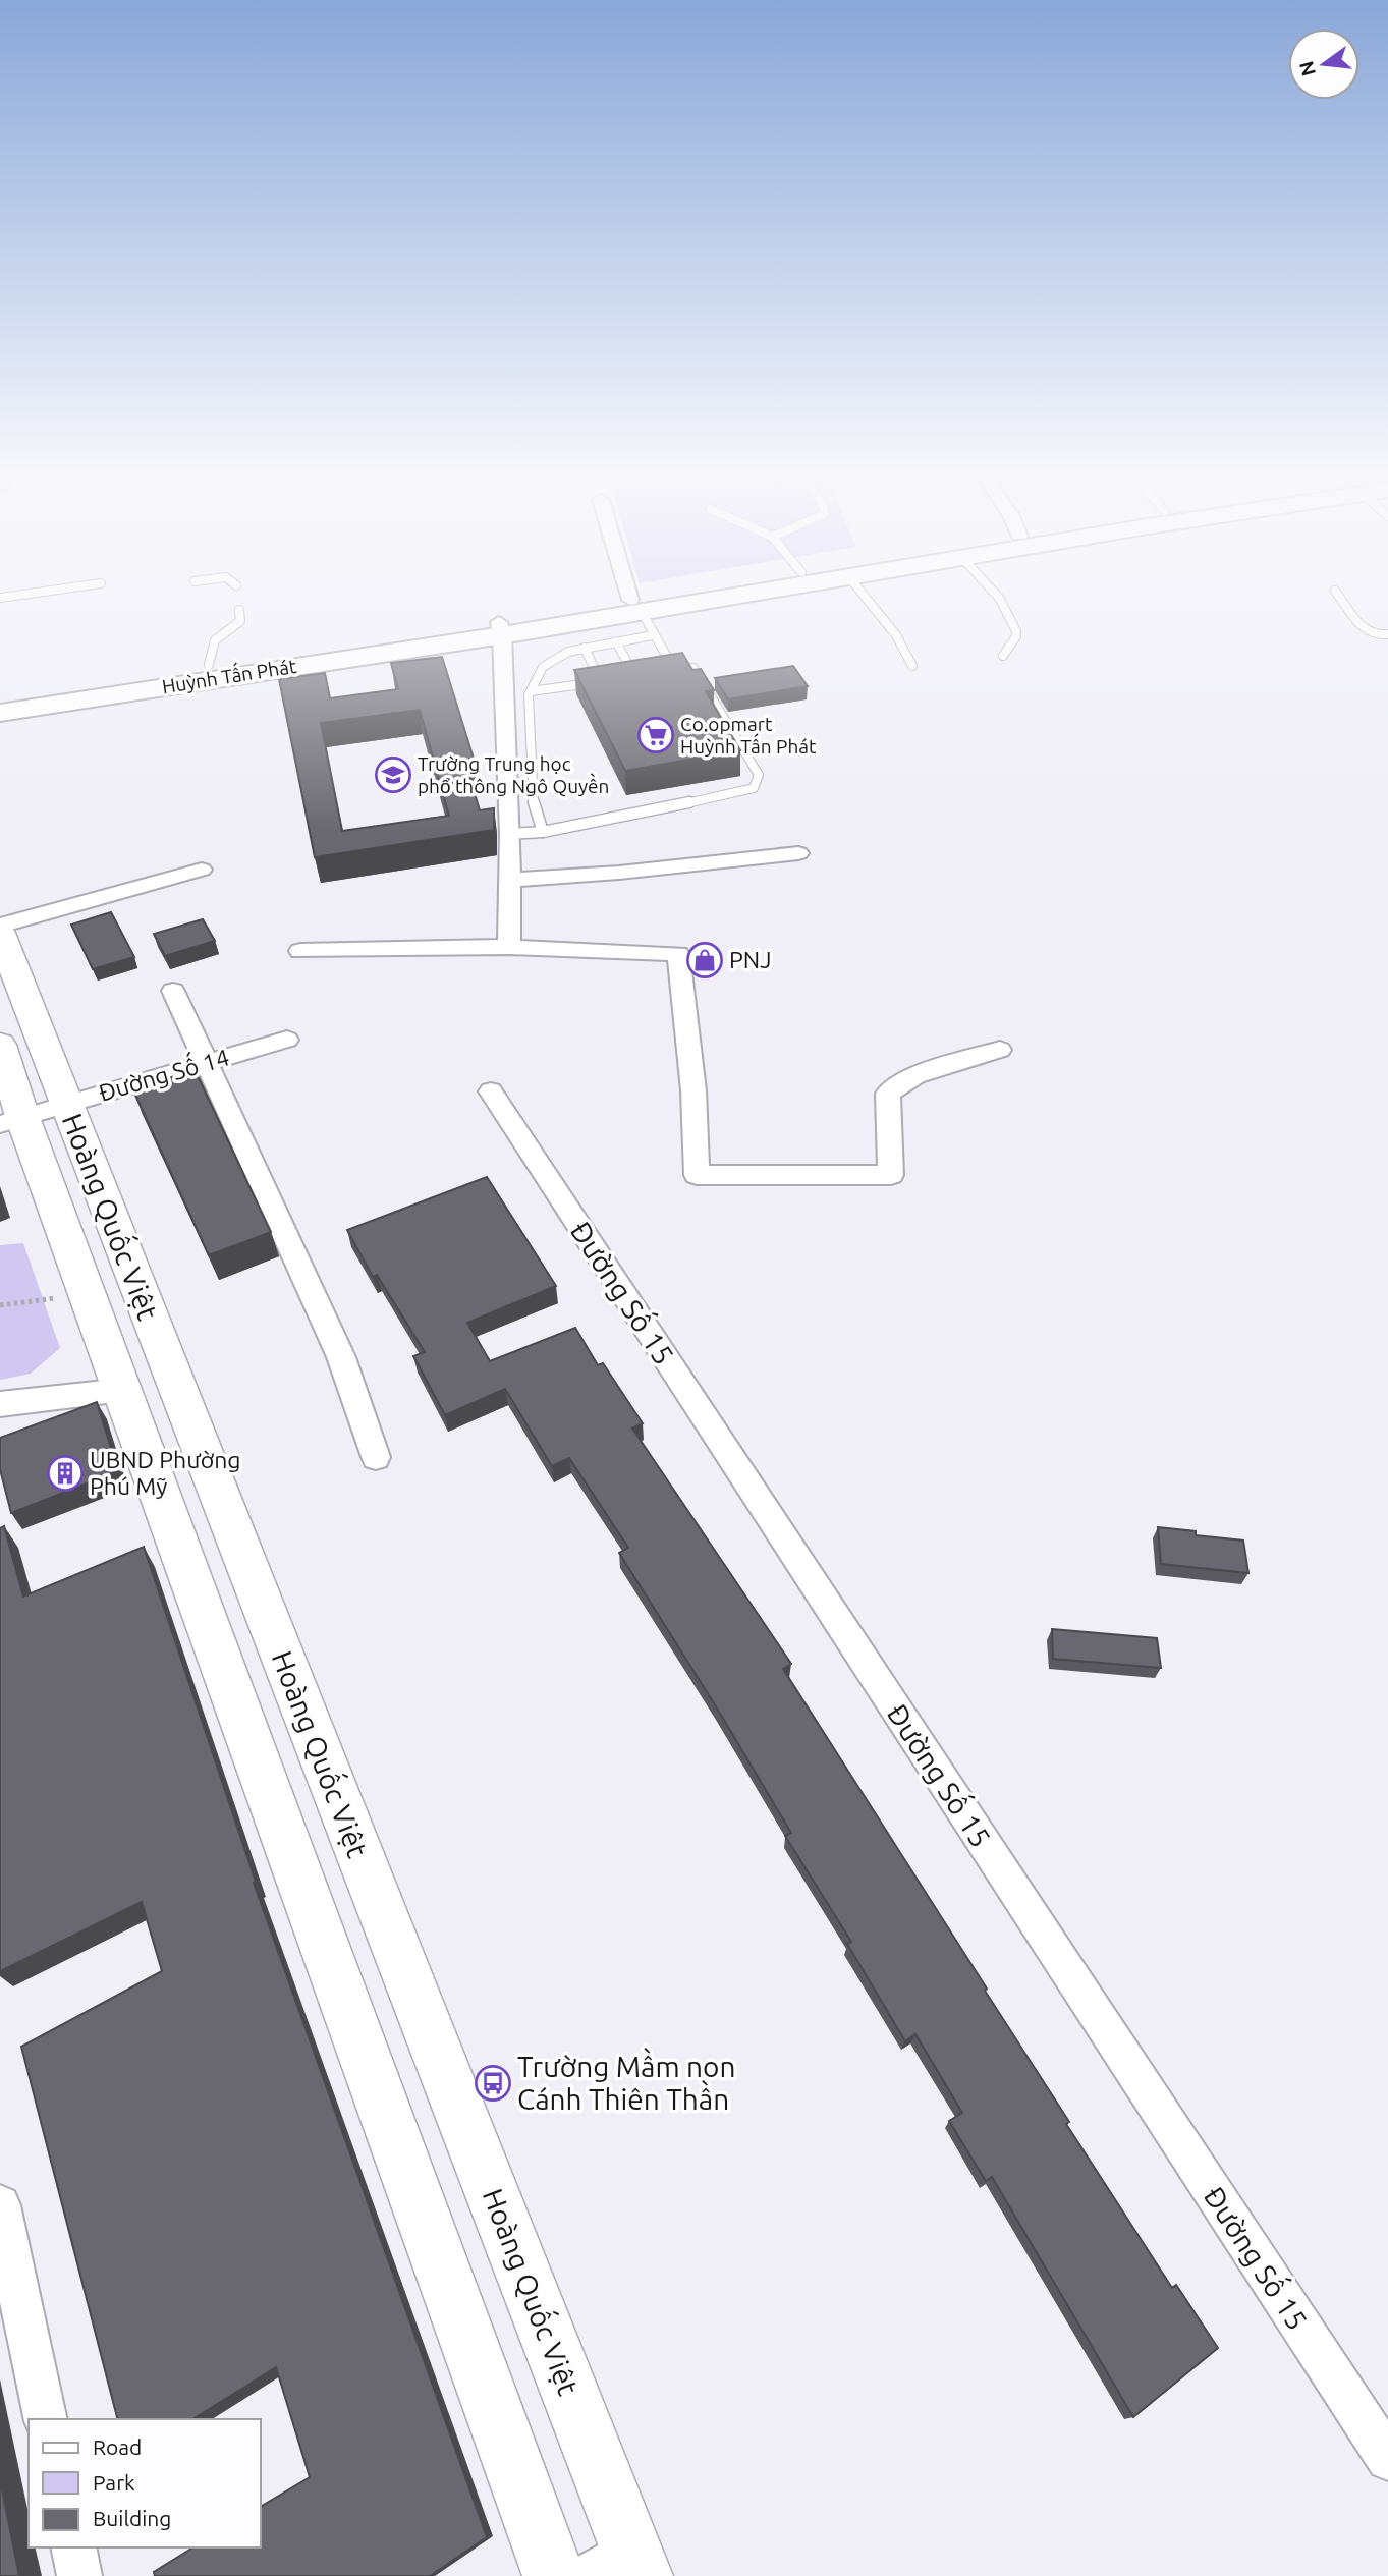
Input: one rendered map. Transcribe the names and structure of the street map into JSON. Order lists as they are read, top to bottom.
{
  "streets": {
    "main road": ["Huỳnh Tấn Phát", "Hoàng Quốc Việt"],
    "street": ["Đường Số 14", "Đường Số 15"]
  },
  "crossings": [
    ["Đường Số 14", "Hoàng Quốc Việt"]
  ],
  "places": {
    "supermarket": ["Co.opmart Huỳnh Tấn Phát"],
    "school or university": ["Trường Trung học phổ thông Ngô Quyền"],
    "shop": ["PNJ"],
    "building": ["UBND Phường Phú Mỹ"],
    "bus stop": ["Trường Mầm non Cánh Thiên Thần"]
  },
  "legend": ["Road", "Park", "Building"],
  "north": "left"
}
